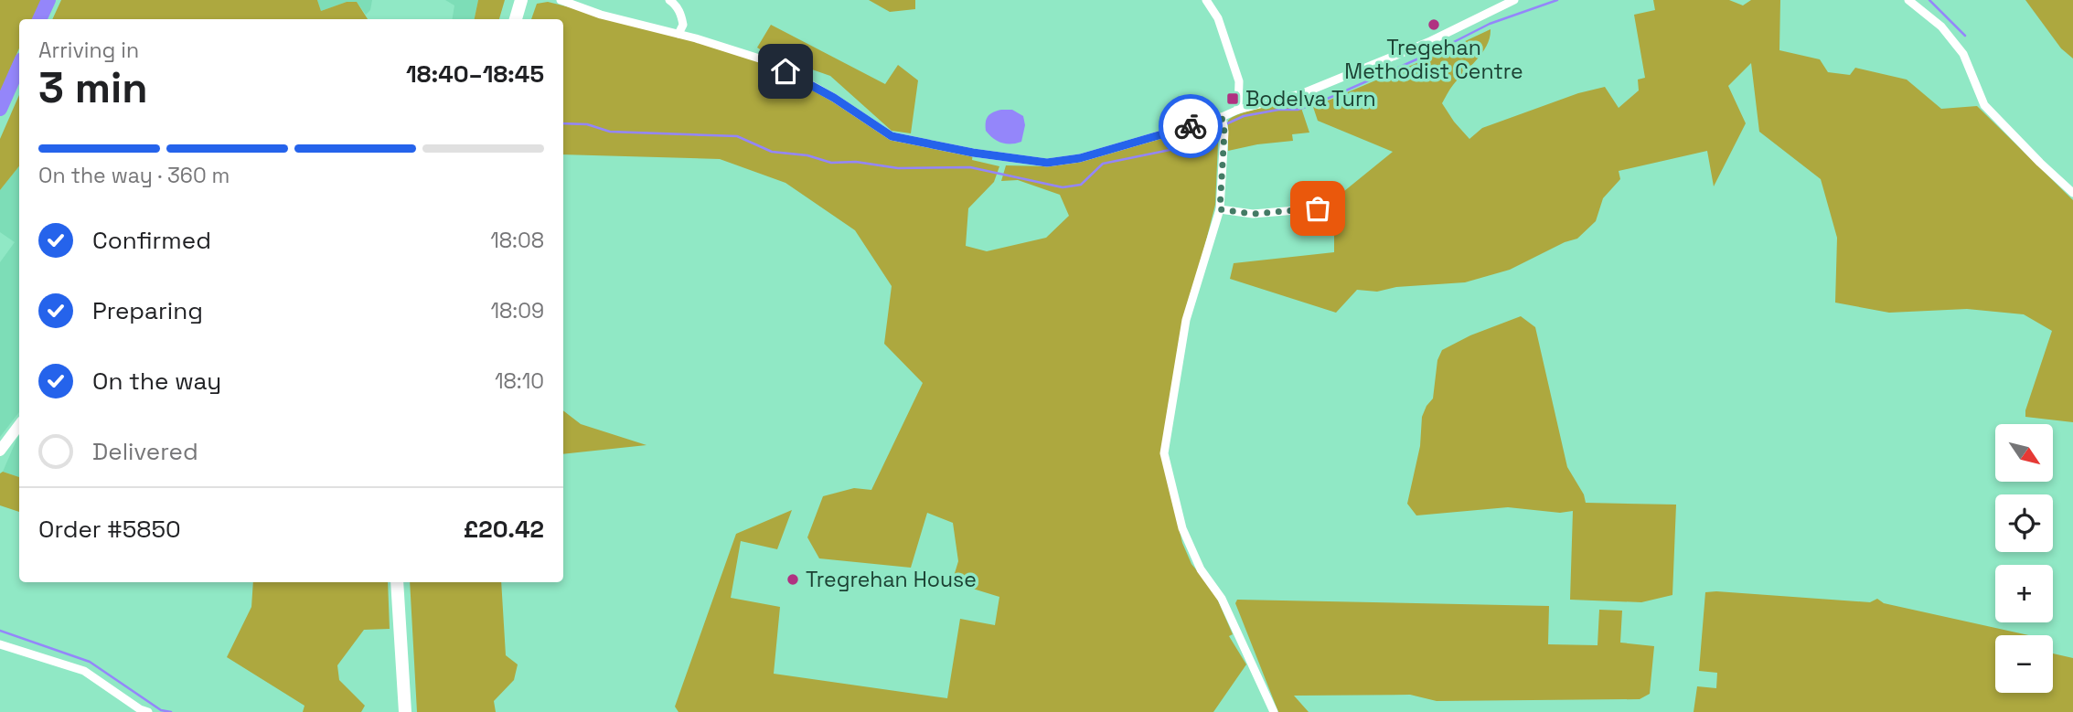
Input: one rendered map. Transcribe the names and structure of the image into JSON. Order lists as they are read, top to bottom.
{
  "places": {
    "other": ["Tregehan Methodist Centre", "Tregrehan House"],
    "transit": ["Bodelva Turn"]
  },
  "north": "bottom right",
  "page": {
    "heading": ["3 min", "Arriving in", "18:40–18:45"],
    "panel": ["Order #5850", "£20.42"],
    "bar": "On the way · 360 m",
    "list": [
      ["Confirmed", "18:08"],
      ["Preparing", "18:09"],
      ["On the way", "18:10"],
      "Delivered"
    ],
    "map_buttons": ["+", "−"]
  }
}
